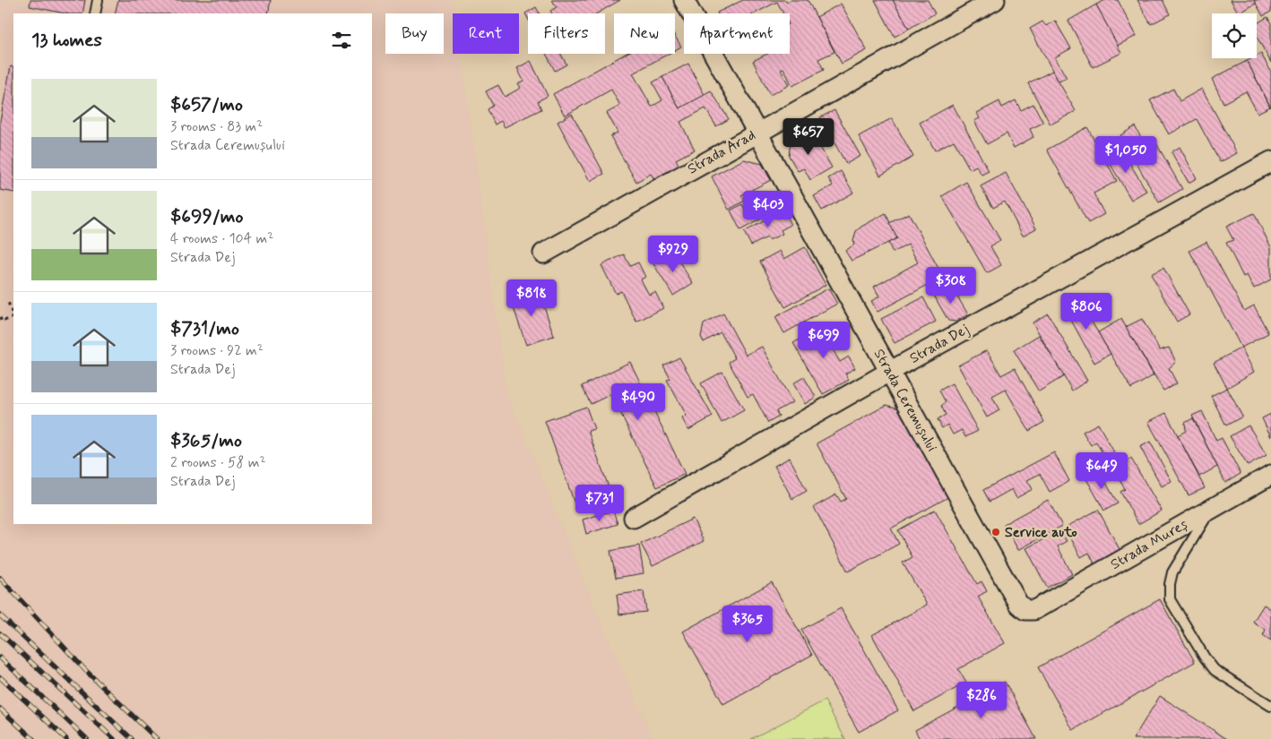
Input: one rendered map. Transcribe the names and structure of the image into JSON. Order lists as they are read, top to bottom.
{
  "streets": {
    "street": [
      "Strada Arad",
      "Strada Dej",
      "Strada Ceremușului",
      "Strada Mureș"
    ]
  },
  "crossings": [
    ["Strada Arad", "Strada Ceremușului"],
    ["Strada Dej", "Strada Ceremușului"],
    ["Strada Ceremușului", "Strada Mureș"]
  ],
  "places": ["Service auto"],
  "page": {
    "chip": [
      "Buy",
      "Rent",
      "Filters",
      "New",
      "Apartment"
    ],
    "heading": "13 homes",
    "list": [
      {
        "name": "$657/mo",
        "note": "3 rooms · 83 m² · Strada Ceremușului"
      },
      {
        "name": "$699/mo",
        "note": "4 rooms · 104 m² · Strada Dej"
      },
      {
        "name": "$731/mo",
        "note": "3 rooms · 92 m² · Strada Dej"
      },
      {
        "name": "$365/mo",
        "note": "2 rooms · 58 m² · Strada Dej"
      }
    ],
    "price": [
      "$657",
      "$1,050",
      "$403",
      "$929",
      "$308",
      "$818",
      "$806",
      "$699",
      "$490",
      "$649",
      "$731",
      "$365",
      "$286"
    ]
  }
}
